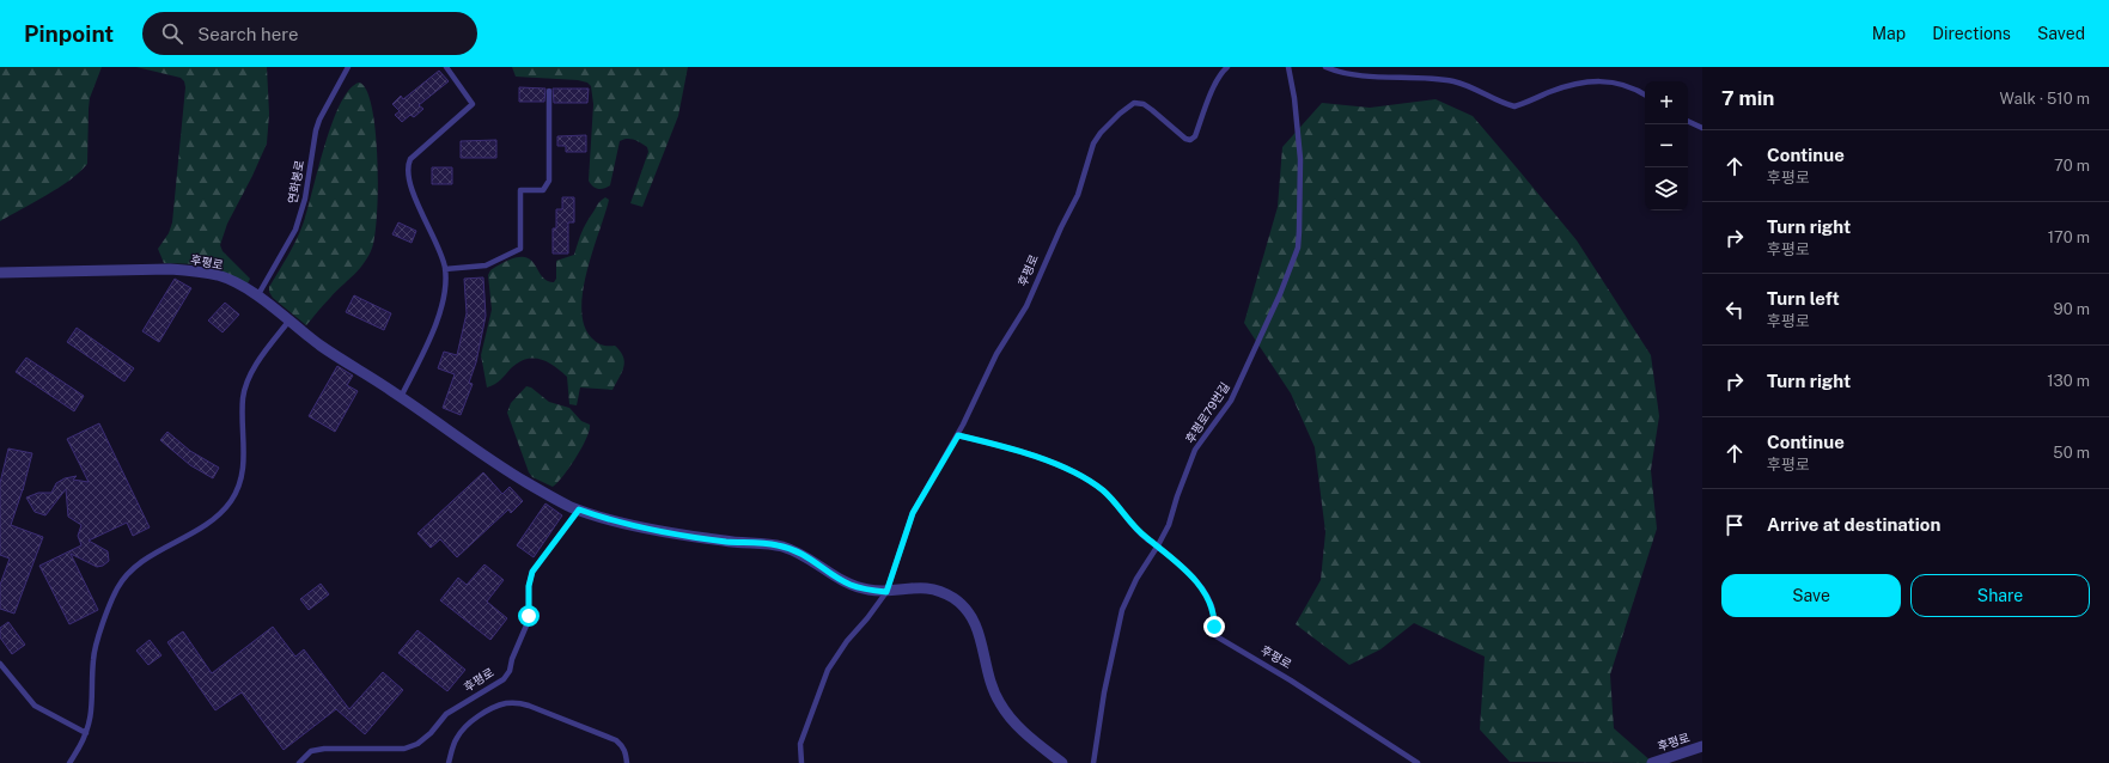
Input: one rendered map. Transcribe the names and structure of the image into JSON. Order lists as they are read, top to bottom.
{
  "streets": {
    "street": ["후평로"],
    "lane": ["연화봉로", "후평로79번길"]
  },
  "crossings": [
    ["연화봉로", "후평로"],
    ["후평로", "후평로79번길"]
  ],
  "page": {
    "header": "Pinpoint",
    "search": "Search here",
    "nav": ["Map", "Directions", "Saved"],
    "heading": ["7 min", "Walk · 510 m"],
    "map_buttons": ["+", "−"],
    "list": [
      ["Continue", "후평로", "70 m"],
      ["Turn right", "후평로", "170 m"],
      ["Turn left", "후평로", "90 m"],
      ["Turn right", "130 m"],
      ["Continue", "후평로", "50 m"],
      "Arrive at destination"
    ],
    "buttons": ["Save", "Share"]
  }
}
